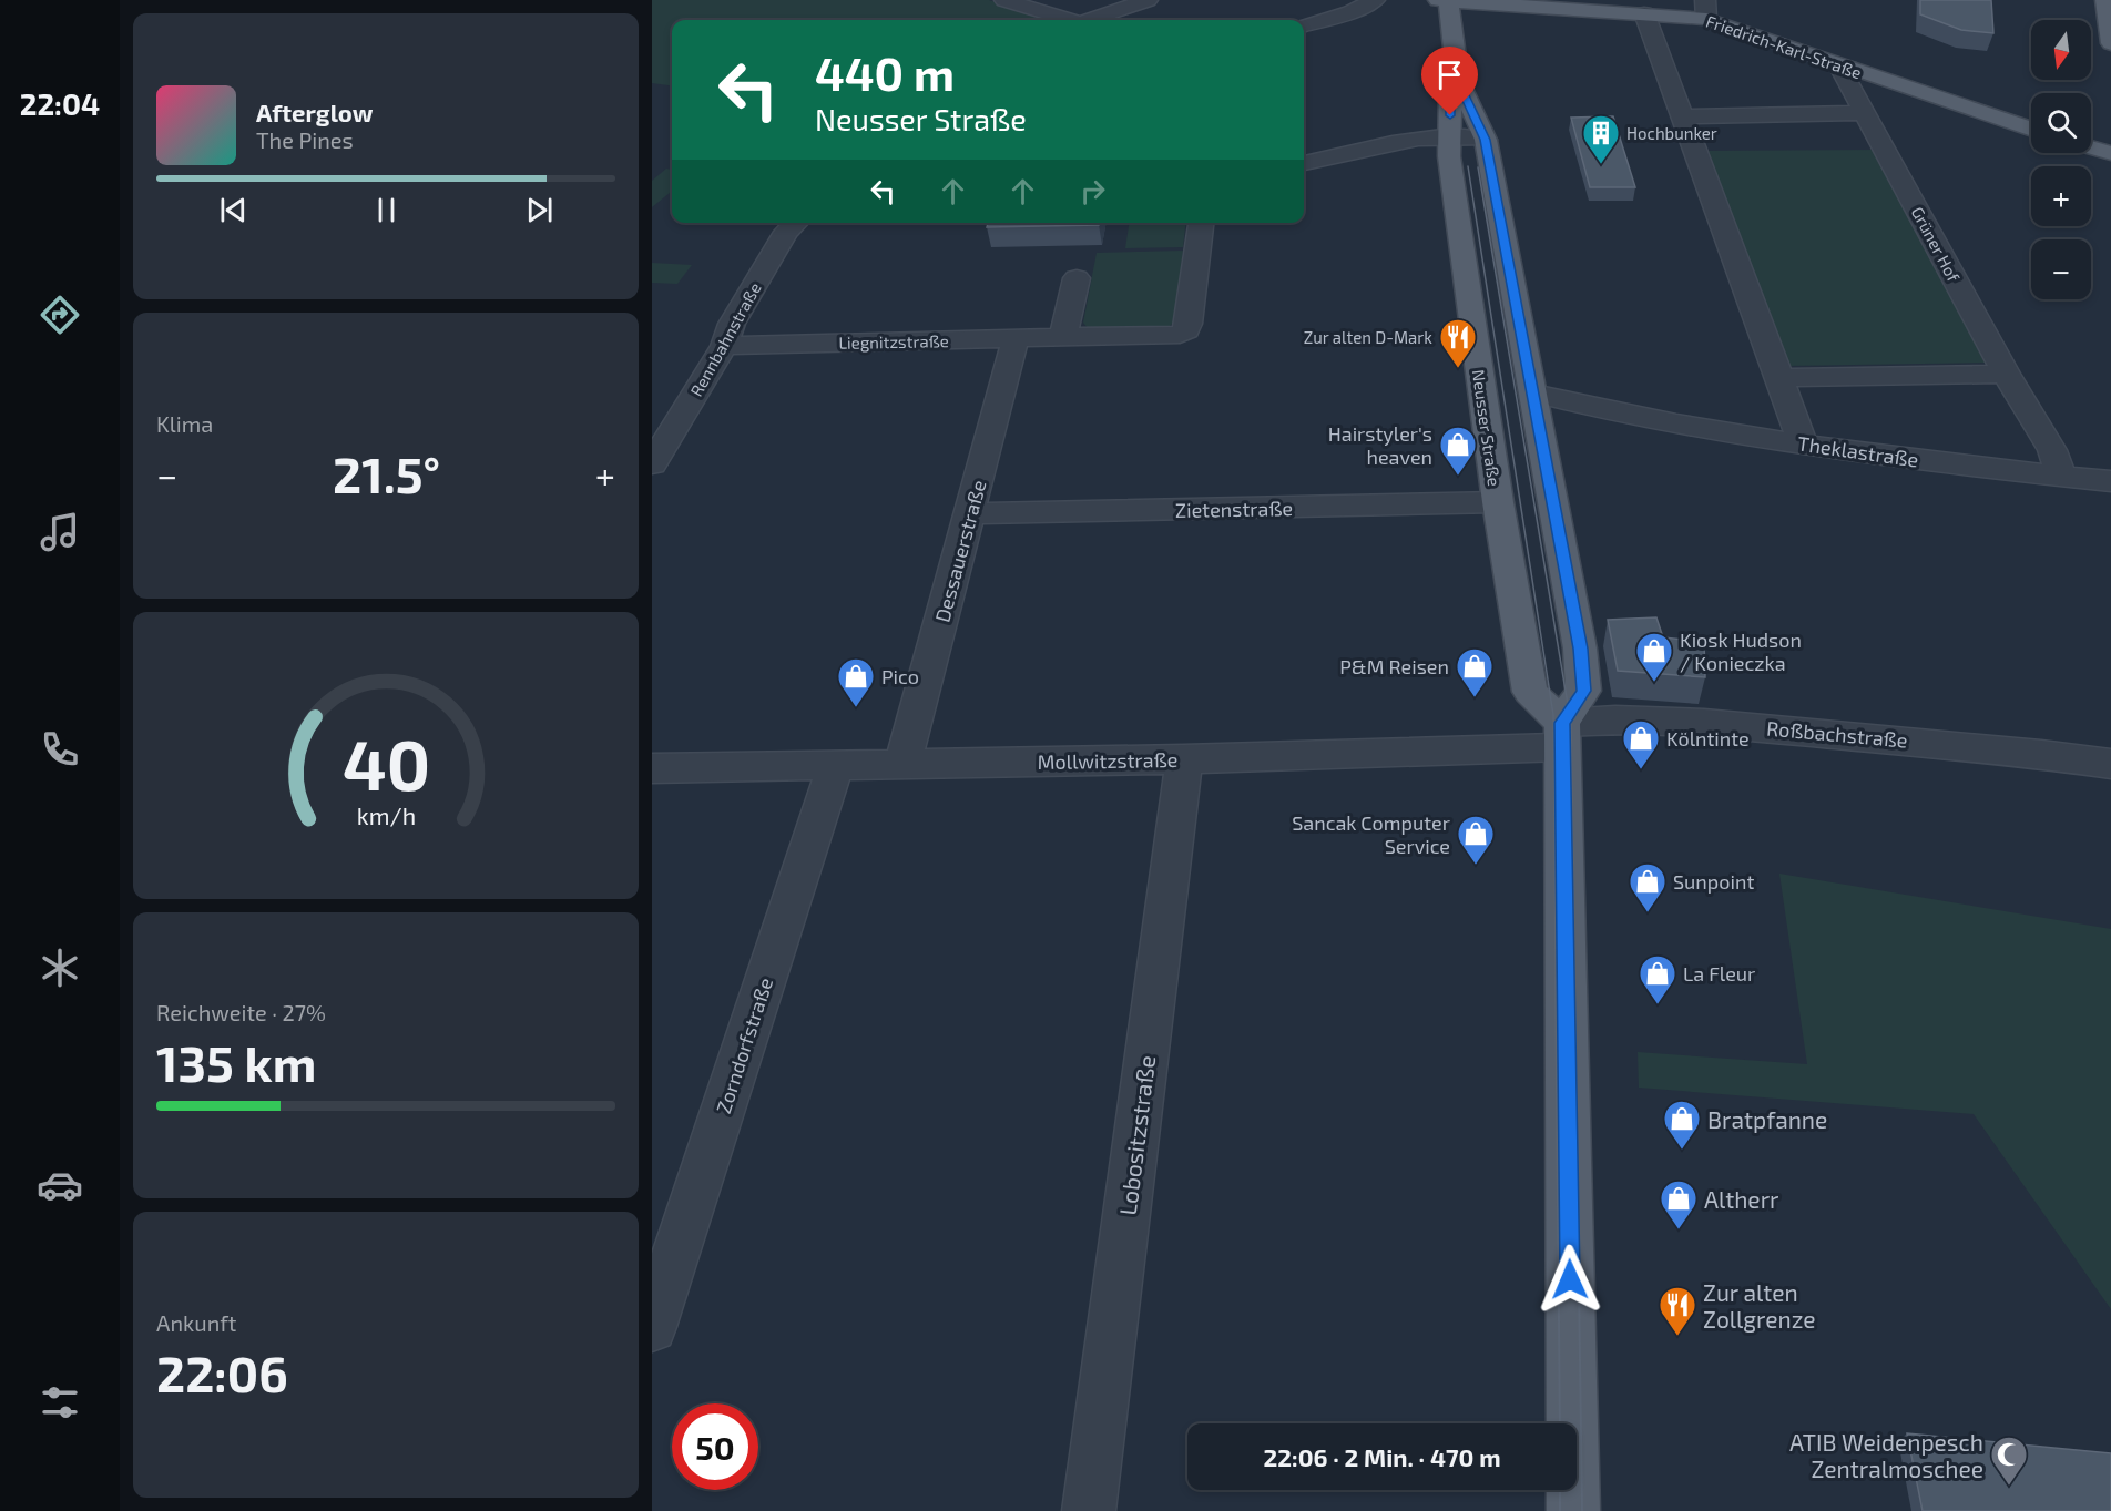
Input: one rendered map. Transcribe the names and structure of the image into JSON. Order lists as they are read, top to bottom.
{
  "streets": {
    "main road": ["Friedrich-Karl-Straße", "Neusser Straße"],
    "street": [
      "Grüner Hof",
      "Rennbahnstraße",
      "Liegnitzstraße",
      "Theklastraße",
      "Zietenstraße",
      "Dessauerstraße",
      "Roßbachstraße",
      "Mollwitzstraße",
      "Zorndorfstraße",
      "Lobositzstraße"
    ]
  },
  "crossings": [
    ["Friedrich-Karl-Straße", "Grüner Hof"],
    ["Friedrich-Karl-Straße", "Neusser Straße"],
    ["Grüner Hof", "Theklastraße"],
    ["Rennbahnstraße", "Liegnitzstraße"],
    ["Liegnitzstraße", "Dessauerstraße"],
    ["Neusser Straße", "Theklastraße"],
    ["Neusser Straße", "Zietenstraße"],
    ["Neusser Straße", "Roßbachstraße"],
    ["Neusser Straße", "Mollwitzstraße"],
    ["Zietenstraße", "Dessauerstraße"],
    ["Dessauerstraße", "Mollwitzstraße"],
    ["Roßbachstraße", "Mollwitzstraße"],
    ["Mollwitzstraße", "Zorndorfstraße"],
    ["Mollwitzstraße", "Lobositzstraße"]
  ],
  "places": {
    "building": ["Hochbunker"],
    "restaurant": ["Zur alten D-Mark", "Zur alten Zollgrenze"],
    "shop": [
      "Hairstyler's heaven",
      "Kiosk Hudson / Konieczka",
      "P&M Reisen",
      "Pico",
      "Kölntinte",
      "Sancak Computer Service",
      "Sunpoint",
      "La Fleur",
      "Bratpfanne",
      "Altherr"
    ],
    "mosque": ["ATIB Weidenpesch Zentralmoschee"]
  },
  "north": "bottom",
  "page": {
    "tabs": "22:04",
    "map_buttons": ["+", "−"],
    "turn": ["440 m", "Neusser Straße"],
    "song": ["Afterglow", "The Pines"],
    "tile": [
      "Klima",
      ["Reichweite · 27%", "135 km"],
      ["Ankunft", "22:06"]
    ],
    "heat": ["−", "21.5°", "+"],
    "limit": "50",
    "trip": "22:06 · 2 Min. · 470 m",
    "gauge": ["40", "km/h"]
  }
}
